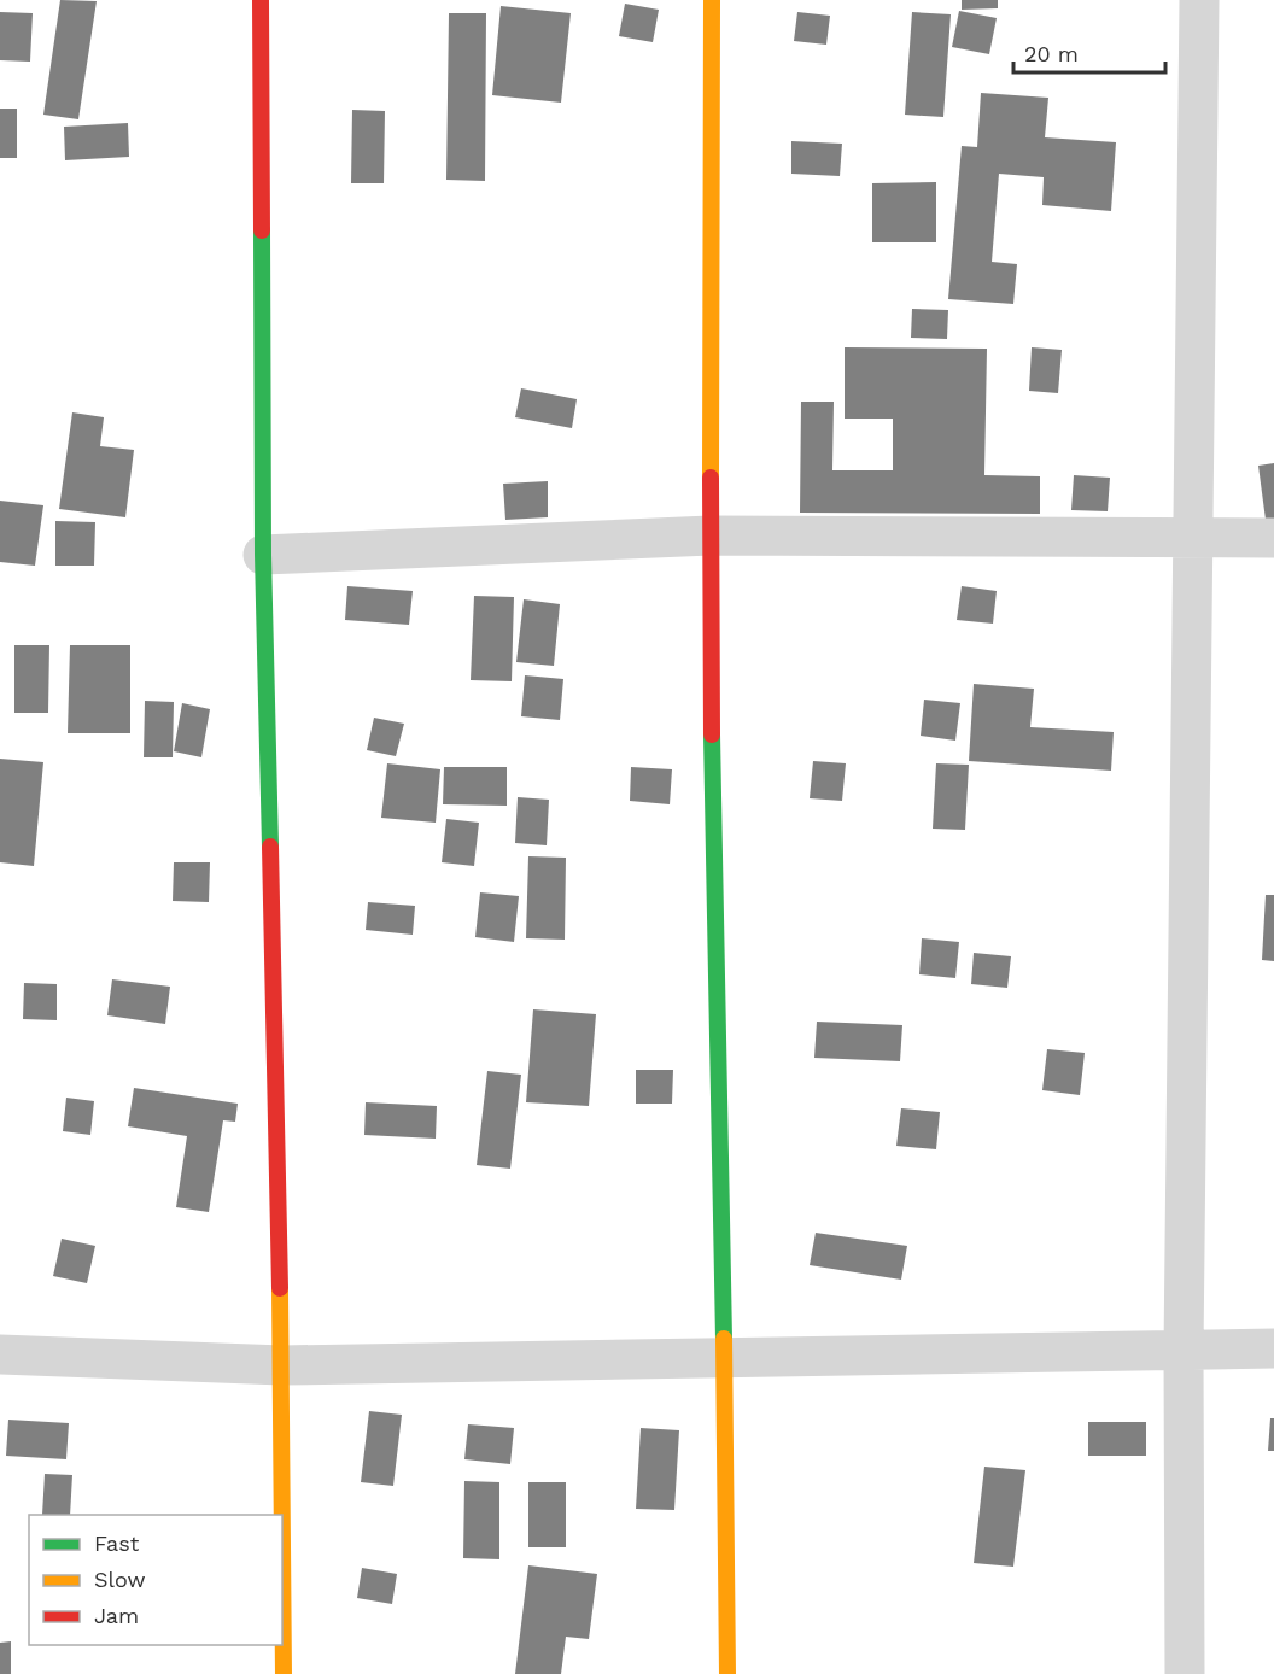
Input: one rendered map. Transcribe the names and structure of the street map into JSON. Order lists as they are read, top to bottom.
{
  "legend": ["Fast", "Slow", "Jam"],
  "scale_bar": "20 m"
}
